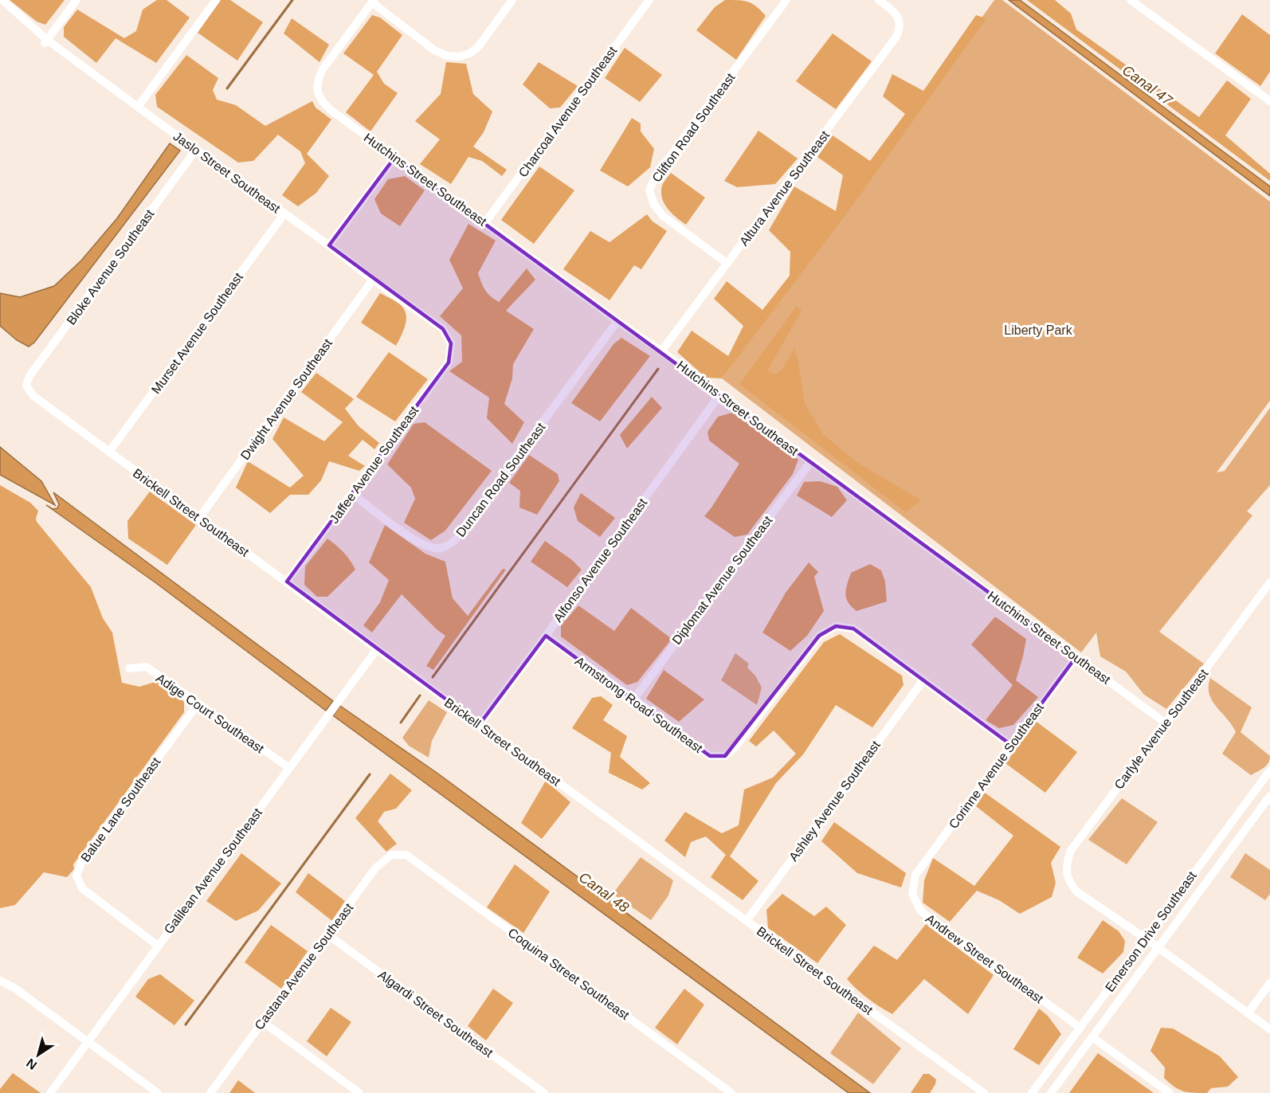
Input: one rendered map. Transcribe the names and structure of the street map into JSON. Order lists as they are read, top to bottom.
{
  "streets": {
    "street": [
      "Charcoal Avenue Southeast",
      "Clifton Road Southeast",
      "Jaslo Street Southeast",
      "Hutchins Street Southeast",
      "Altura Avenue Southeast",
      "Bloke Avenue Southeast",
      "Murset Avenue Southeast",
      "Dwight Avenue Southeast",
      "Jaffee Avenue Southeast",
      "Duncan Road Southeast",
      "Brickell Street Southeast",
      "Alfonso Avenue Southeast",
      "Diplomat Avenue Southeast",
      "Armstrong Road Southeast",
      "Adige Court Southeast",
      "Carlyle Avenue Southeast",
      "Corinne Avenue Southeast",
      "Ashley Avenue Southeast",
      "Balue Lane Southeast",
      "Galilean Avenue Southeast",
      "Emerson Drive Southeast",
      "Andrew Street Southeast",
      "Castana Avenue Southeast",
      "Coquina Street Southeast",
      "Algardi Street Southeast"
    ]
  },
  "crossings": [
    ["Charcoal Avenue Southeast", "Hutchins Street Southeast"],
    ["Clifton Road Southeast", "Altura Avenue Southeast"],
    ["Jaslo Street Southeast", "Bloke Avenue Southeast"],
    ["Jaslo Street Southeast", "Murset Avenue Southeast"],
    ["Jaslo Street Southeast", "Dwight Avenue Southeast"],
    ["Jaslo Street Southeast", "Jaffee Avenue Southeast"],
    ["Hutchins Street Southeast", "Altura Avenue Southeast"],
    ["Hutchins Street Southeast", "Duncan Road Southeast"],
    ["Hutchins Street Southeast", "Alfonso Avenue Southeast"],
    ["Hutchins Street Southeast", "Diplomat Avenue Southeast"],
    ["Hutchins Street Southeast", "Carlyle Avenue Southeast"],
    ["Hutchins Street Southeast", "Corinne Avenue Southeast"],
    ["Bloke Avenue Southeast", "Brickell Street Southeast"],
    ["Murset Avenue Southeast", "Brickell Street Southeast"],
    ["Dwight Avenue Southeast", "Brickell Street Southeast"],
    ["Jaffee Avenue Southeast", "Duncan Road Southeast"],
    ["Jaffee Avenue Southeast", "Brickell Street Southeast"],
    ["Brickell Street Southeast", "Alfonso Avenue Southeast"],
    ["Brickell Street Southeast", "Ashley Avenue Southeast"],
    ["Brickell Street Southeast", "Galilean Avenue Southeast"],
    ["Alfonso Avenue Southeast", "Armstrong Road Southeast"],
    ["Diplomat Avenue Southeast", "Armstrong Road Southeast"],
    ["Armstrong Road Southeast", "Corinne Avenue Southeast"],
    ["Armstrong Road Southeast", "Ashley Avenue Southeast"],
    ["Adige Court Southeast", "Balue Lane Southeast"],
    ["Adige Court Southeast", "Galilean Avenue Southeast"],
    ["Carlyle Avenue Southeast", "Emerson Drive Southeast"],
    ["Corinne Avenue Southeast", "Andrew Street Southeast"],
    ["Balue Lane Southeast", "Galilean Avenue Southeast"],
    ["Emerson Drive Southeast", "Andrew Street Southeast"],
    ["Castana Avenue Southeast", "Coquina Street Southeast"],
    ["Castana Avenue Southeast", "Algardi Street Southeast"]
  ],
  "water": ["Canal 47", "Canal 48"],
  "parks": ["Liberty Park"],
  "north": "bottom left"
}
